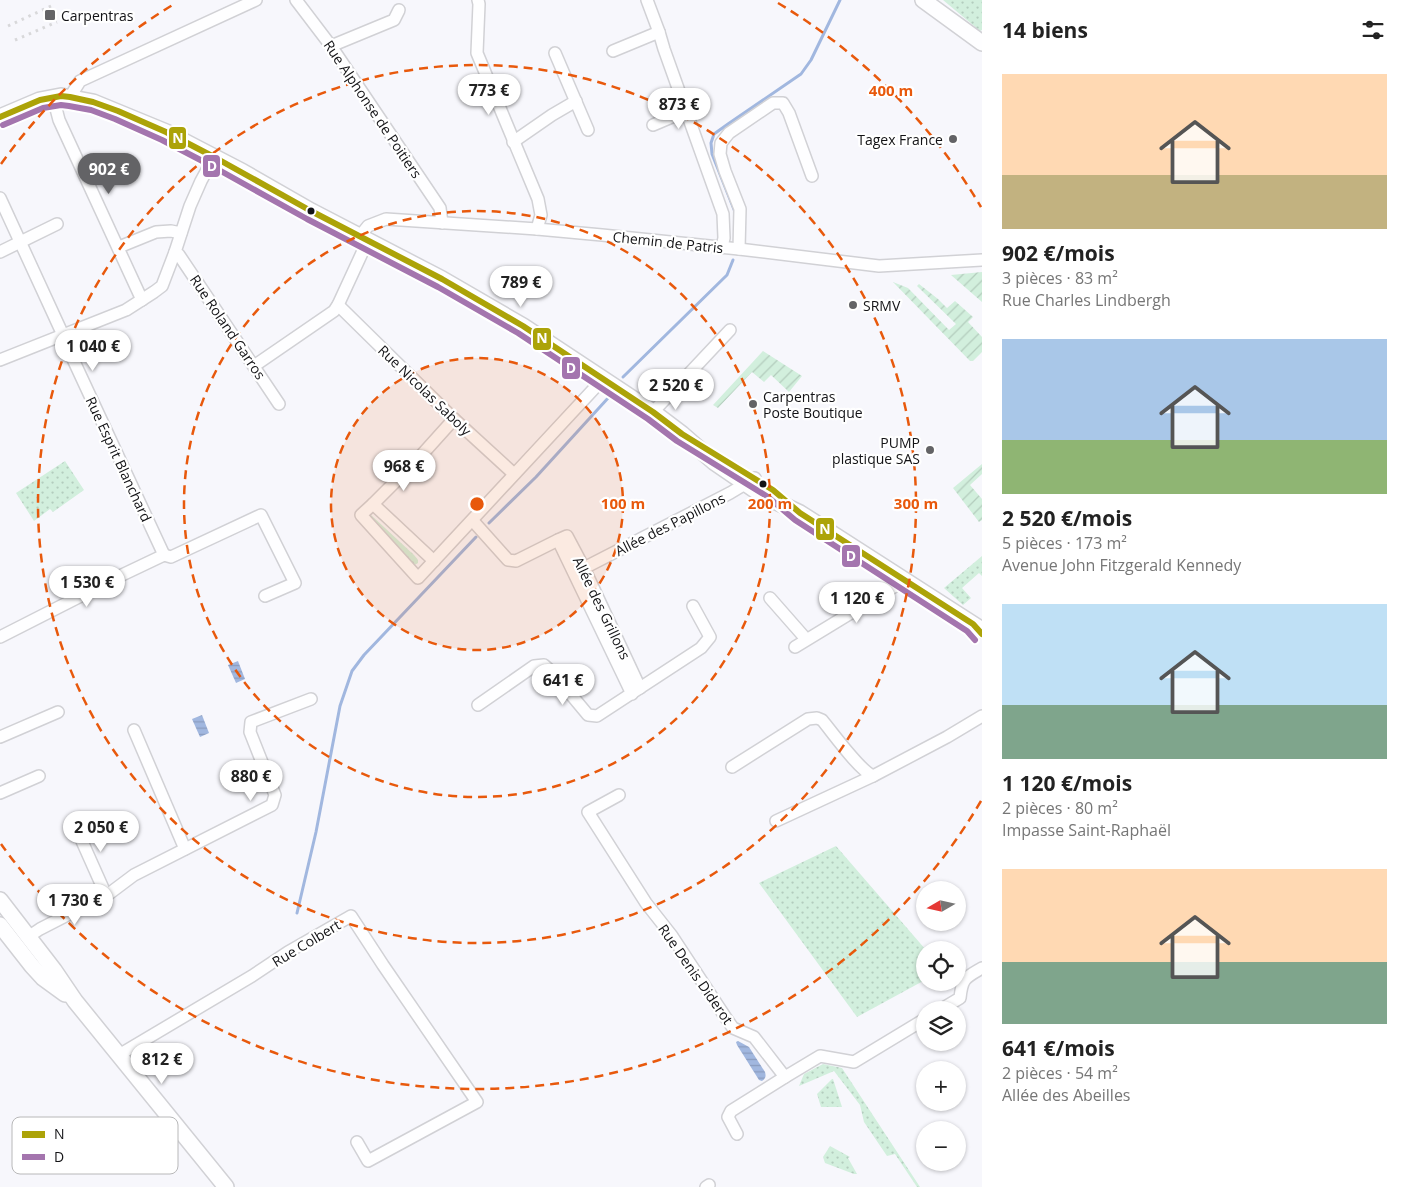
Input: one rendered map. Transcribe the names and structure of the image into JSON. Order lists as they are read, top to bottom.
{
  "streets": {
    "street": [
      "Rue Alphonse de Poitiers",
      "Chemin de Patris",
      "Rue Roland Garros",
      "Rue Nicolas Saboly",
      "Rue Esprit Blanchard",
      "Allée des Papillons",
      "Allée des Grillons",
      "Rue Colbert",
      "Rue Denis Diderot"
    ]
  },
  "crossings": [
    ["Rue Alphonse de Poitiers", "Chemin de Patris"],
    ["Allée des Papillons", "Allée des Grillons"]
  ],
  "places": {
    "transit": ["Carpentras"],
    "other": [
      "Tagex France",
      "SRMV",
      "Carpentras Poste Boutique",
      "PUMP plastique SAS"
    ]
  },
  "lines": ["transit line N", "transit line D"],
  "legend": ["N", "D"],
  "north": "left",
  "page": {
    "heading": "14 biens",
    "list": [
      {
        "name": "902 €/mois",
        "note": "3 pièces · 83 m² · Rue Charles Lindbergh"
      },
      {
        "name": "2 520 €/mois",
        "note": "5 pièces · 173 m² · Avenue John Fitzgerald Kennedy"
      },
      {
        "name": "1 120 €/mois",
        "note": "2 pièces · 80 m² · Impasse Saint-Raphaël"
      },
      {
        "name": "641 €/mois",
        "note": "2 pièces · 54 m² · Allée des Abeilles"
      }
    ],
    "price": [
      "773 €",
      "873 €",
      "902 €",
      "789 €",
      "1 040 €",
      "2 520 €",
      "968 €",
      "1 530 €",
      "1 120 €",
      "641 €",
      "880 €",
      "2 050 €",
      "1 730 €",
      "812 €"
    ],
    "map_buttons": ["+", "−"]
  },
  "rings": [
    "400 m",
    "100 m",
    "200 m",
    "300 m"
  ]
}
